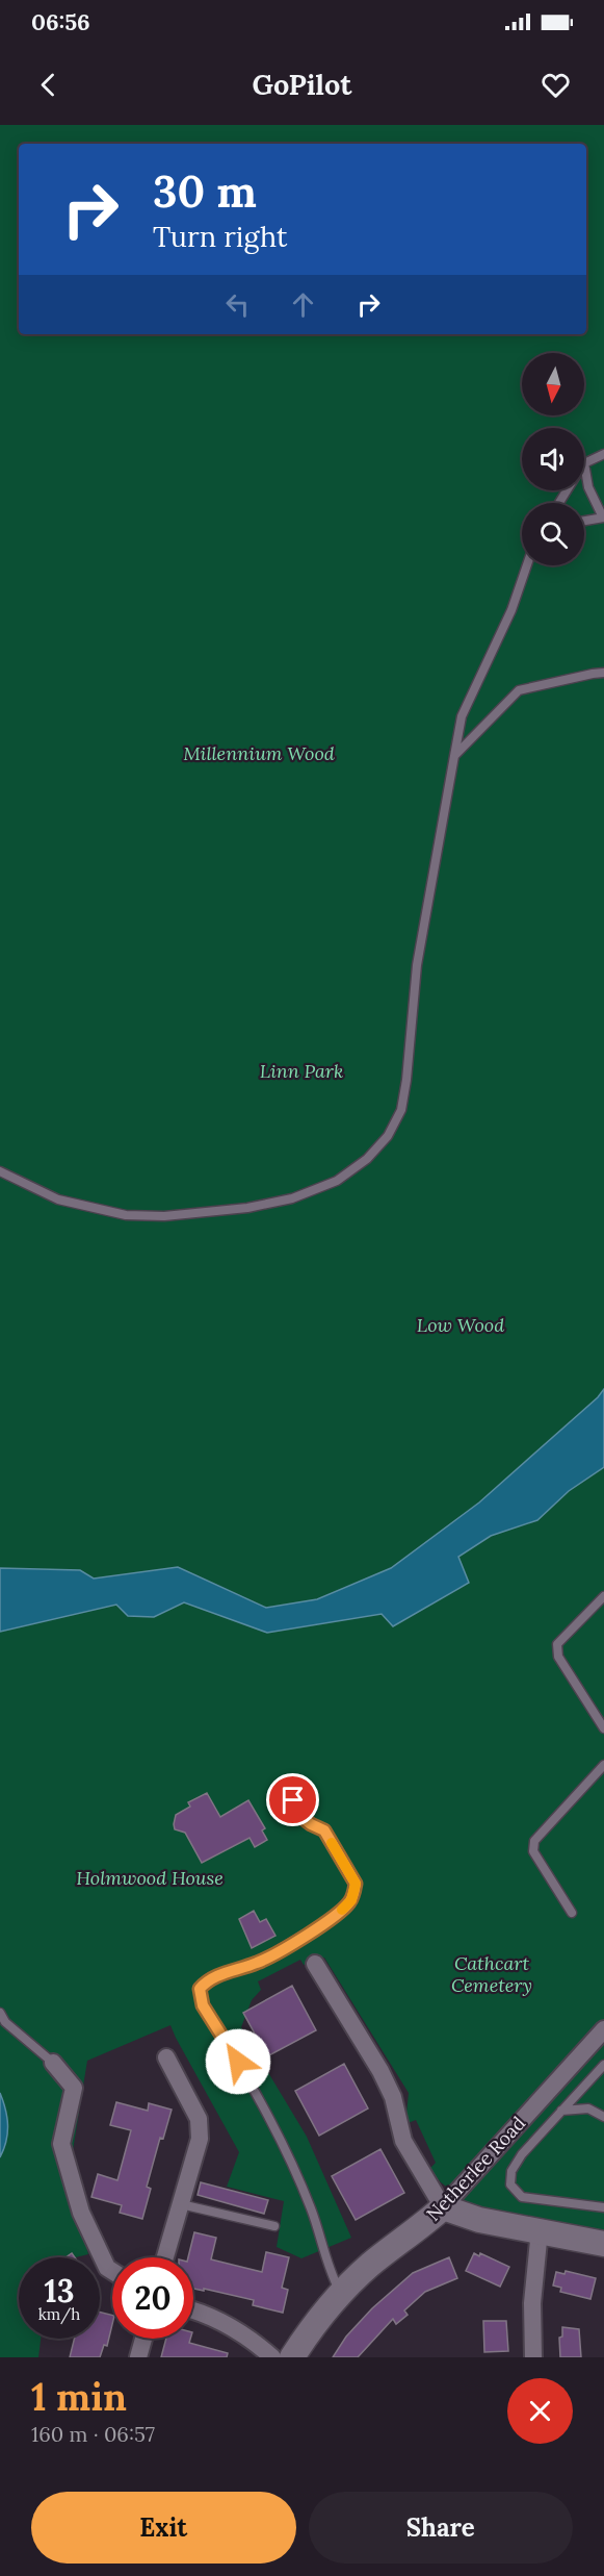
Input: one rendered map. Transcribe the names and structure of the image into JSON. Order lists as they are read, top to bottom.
{
  "streets": {
    "street": ["Netherlee Road"]
  },
  "parks": [
    "Millennium Wood",
    "Linn Park",
    "Low Wood",
    "Holmwood House",
    "Cathcart Cemetery"
  ],
  "north": "bottom",
  "page": {
    "status": "06:56",
    "header": "GoPilot",
    "turn": ["30 m", "Turn right"],
    "speed": "13 km/h",
    "limit": "20",
    "heading": ["1 min", "160 m · 06:57"],
    "buttons": ["Exit", "Share"]
  }
}
